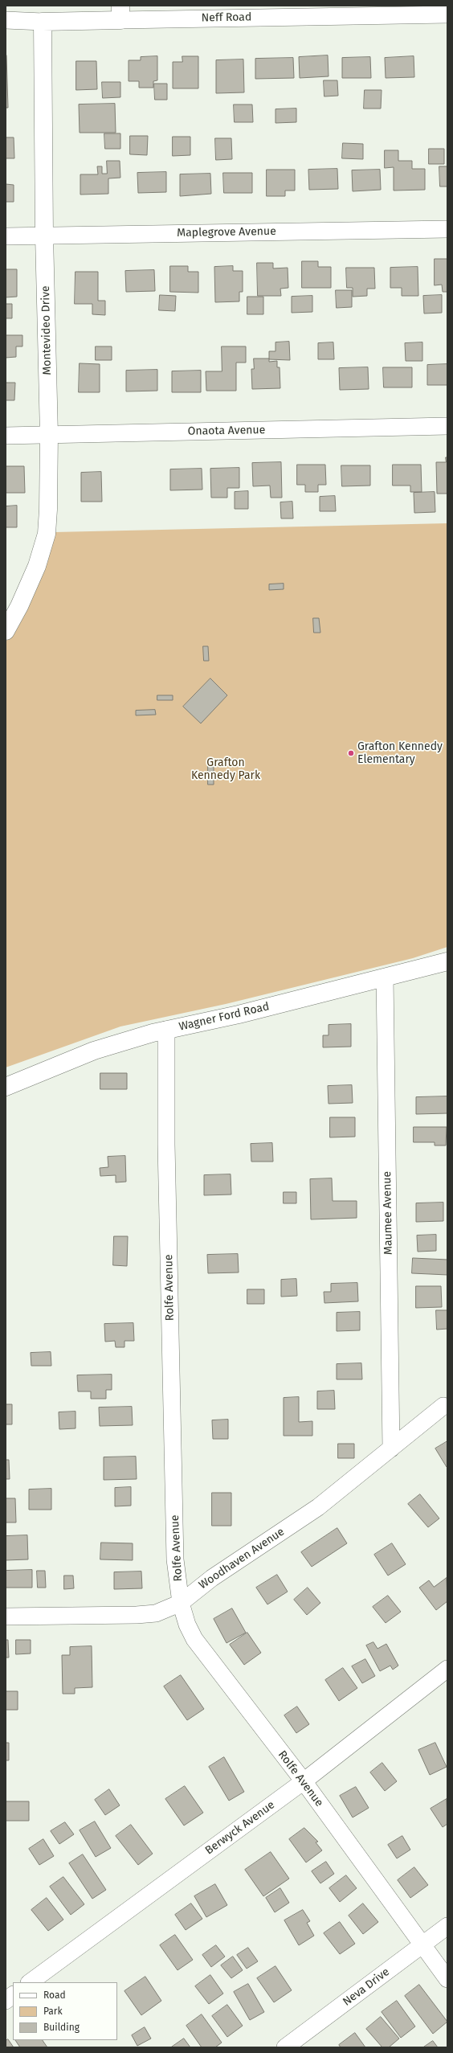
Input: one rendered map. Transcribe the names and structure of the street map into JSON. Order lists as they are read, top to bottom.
{
  "streets": {
    "street": [
      "Neff Road",
      "Maplegrove Avenue",
      "Montevideo Drive",
      "Onaota Avenue",
      "Wagner Ford Road",
      "Maumee Avenue",
      "Rolfe Avenue",
      "Woodhaven Avenue",
      "Berwyck Avenue",
      "Neva Drive"
    ]
  },
  "crossings": [
    ["Neff Road", "Montevideo Drive"],
    ["Maplegrove Avenue", "Montevideo Drive"],
    ["Montevideo Drive", "Onaota Avenue"],
    ["Wagner Ford Road", "Maumee Avenue"],
    ["Wagner Ford Road", "Rolfe Avenue"],
    ["Maumee Avenue", "Woodhaven Avenue"],
    ["Rolfe Avenue", "Woodhaven Avenue"],
    ["Rolfe Avenue", "Berwyck Avenue"],
    ["Rolfe Avenue", "Neva Drive"]
  ],
  "parks": ["Grafton Kennedy Park"],
  "places": ["Grafton Kennedy Elementary"],
  "legend": ["Road", "Park", "Building"]
}
